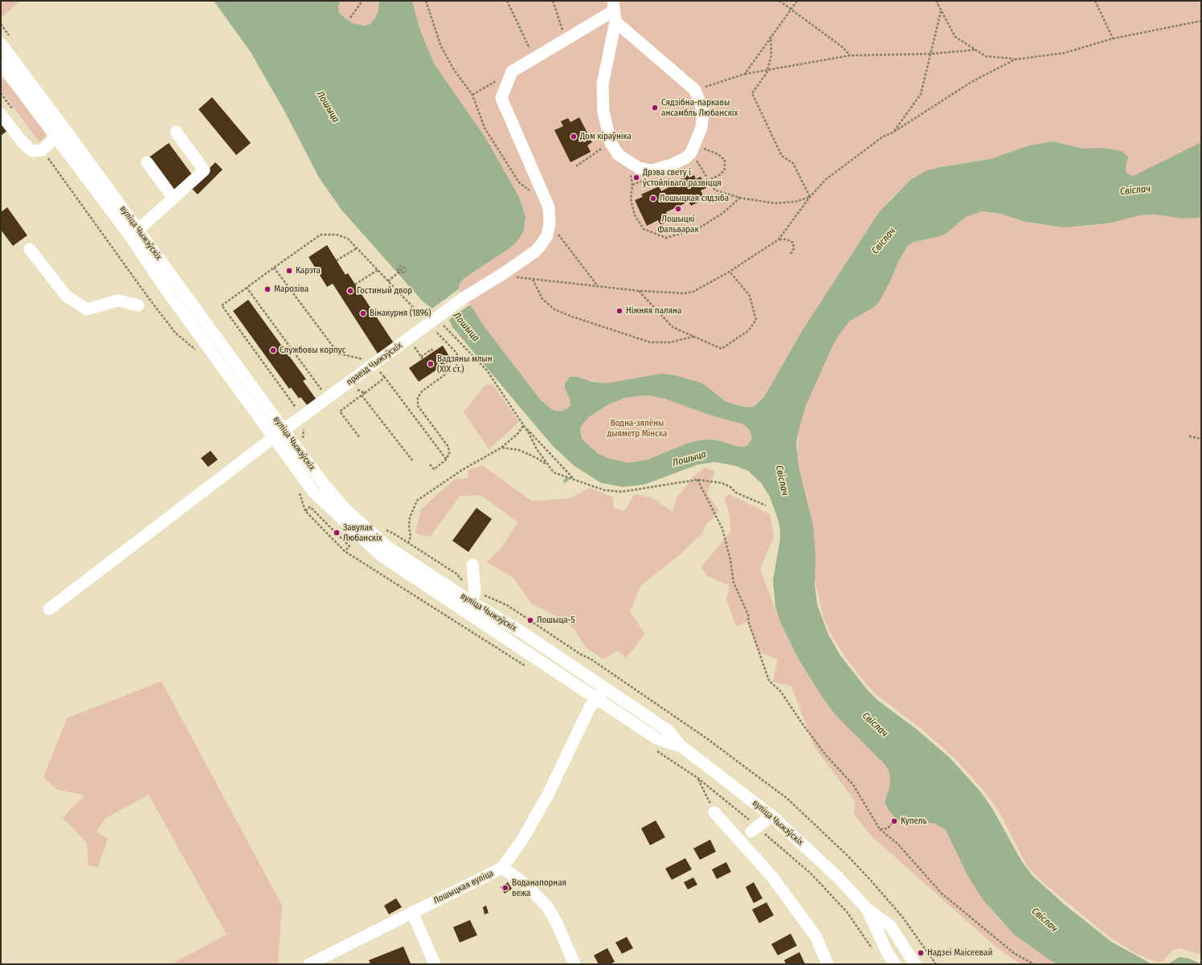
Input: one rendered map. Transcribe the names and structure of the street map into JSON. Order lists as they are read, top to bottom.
{
  "streets": {
    "street": ["вуліца Чыжэўскіх", "праезд Чыжэўскіх", "Лошыцкая вуліца"]
  },
  "crossings": [
    ["вуліца Чыжэўскіх", "праезд Чыжэўскіх"],
    ["вуліца Чыжэўскіх", "Лошыцкая вуліца"]
  ],
  "water": ["Лошыца", "Свіслач"],
  "parks": ["Водна-зялёны дыяметр Мінска"],
  "places": [
    "Сядзібна-паркавы ансамбль Любанскіх",
    "Дом кіраўніка",
    "Дрэва свету і ўстойлівага развіцця",
    "Лошыцкая сядзіба",
    "Лошыцкі Фальварак",
    "Карэта",
    "Марозіва",
    "Гостиный двор",
    "Ніжняя паляна",
    "Вінакурня (1896)",
    "Службовы корпус",
    "Вадзяны млын (XIX ст.)",
    "Завулак Любанскіх",
    "Лошыца-5",
    "Купель",
    "Воданапорная вежа",
    "Надзеі Маісеевай"
  ]
}
